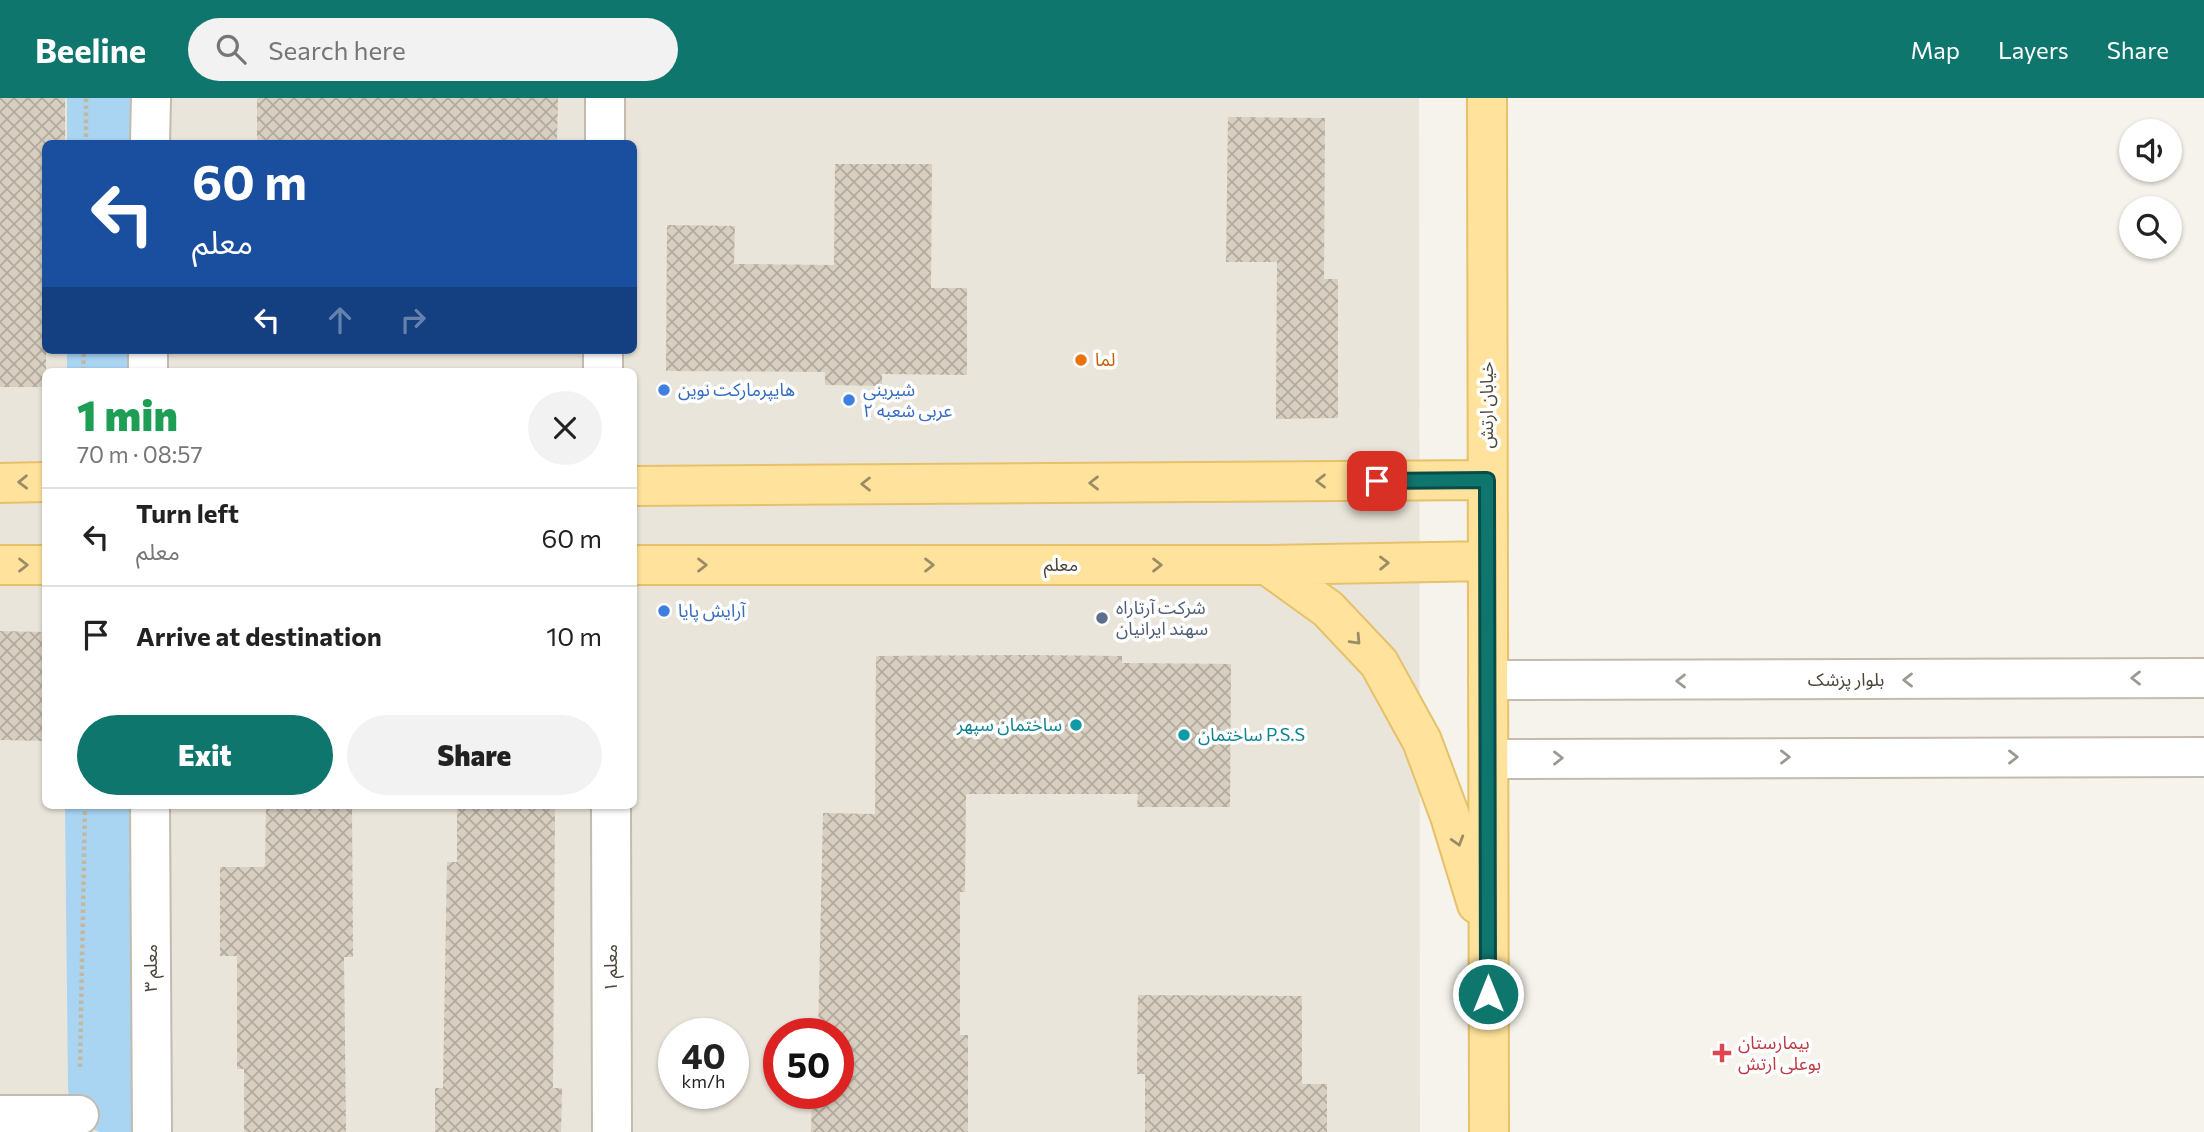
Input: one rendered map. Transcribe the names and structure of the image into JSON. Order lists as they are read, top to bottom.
{
  "streets": {
    "main road": ["خیابان ارتش", "معلم"],
    "street": ["بلوار پزشک", "معلم ۳", "معلم ۱"]
  },
  "crossings": [
    ["خیابان ارتش", "معلم"],
    ["خیابان ارتش", "بلوار پزشک"]
  ],
  "places": {
    "other": [
      "لما",
      "هایپرمارکت نوین",
      "شیرینی عربی شعبه ۲",
      "آرایش پایا",
      "شرکت آرتاراه سهند ایرانیان",
      "ساختمان سپهر",
      "ساختمان P.S.S"
    ],
    "health": ["بیمارستان بوعلی ارتش"]
  },
  "page": {
    "header": "Beeline",
    "search": "Search here",
    "nav": ["Map", "Layers", "Share"],
    "turn": ["60 m", "معلم"],
    "heading": ["1 min", "70 m · 08:57"],
    "list": [
      {
        "name": "Turn left",
        "note": "معلم",
        "value": "60 m"
      },
      {
        "name": "Arrive at destination",
        "value": "10 m"
      }
    ],
    "buttons": ["Exit", "Share"],
    "speed": "40 km/h",
    "limit": "50"
  }
}
